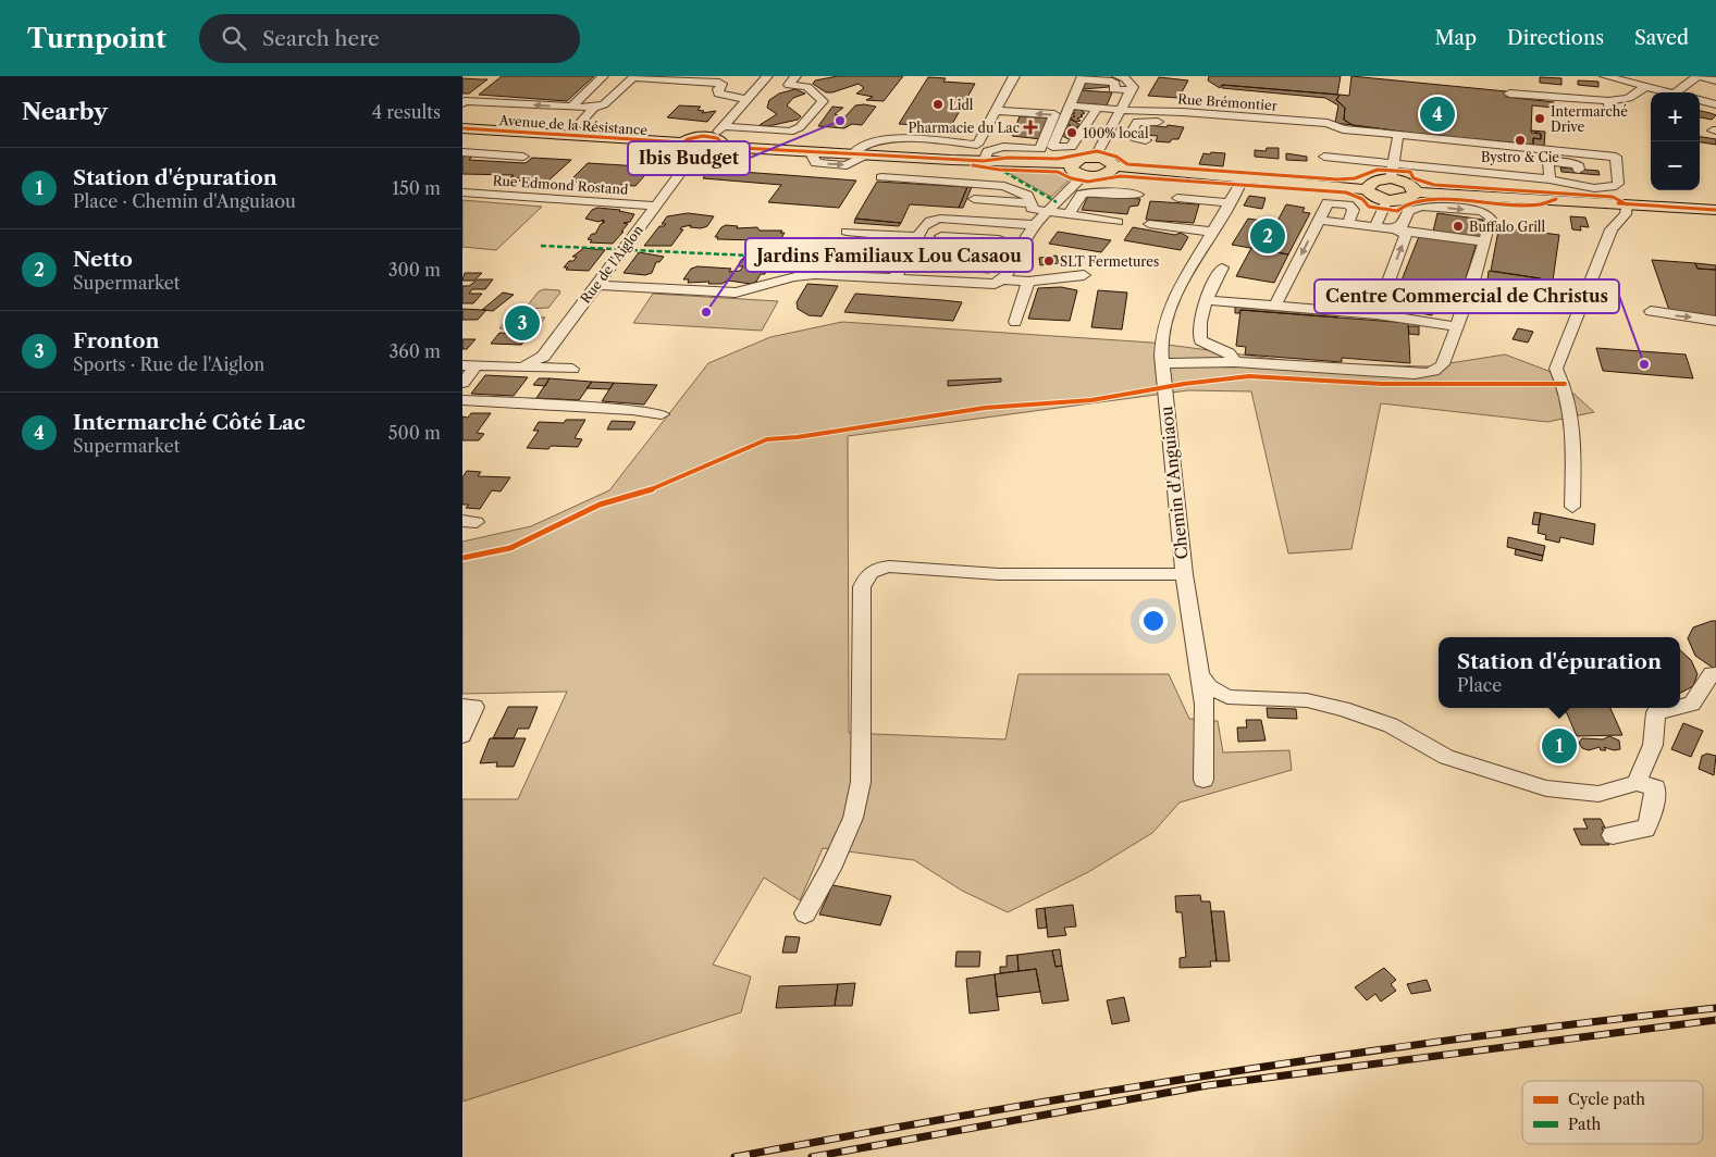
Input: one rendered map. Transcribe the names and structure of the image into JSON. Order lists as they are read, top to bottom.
{
  "streets": {
    "main road": ["Avenue de la Résistance"],
    "street": [
      "Rue Brémontier",
      "Rue Edmond Rostand",
      "Rue de l'Aiglon",
      "Chemin d'Anguiaou"
    ]
  },
  "crossings": [
    ["Rue Edmond Rostand", "Rue de l'Aiglon"]
  ],
  "places": {
    "other": [
      "Lidl",
      "Intermarché Drive",
      "Ibis Budget",
      "100% local",
      "Bystro & Cie",
      "Buffalo Grill",
      "SLT Fermetures",
      "Jardins Familiaux Lou Casaou",
      "Centre Commercial de Christus"
    ],
    "health": ["Pharmacie du Lac"]
  },
  "legend": ["Cycle path", "Path"],
  "page": {
    "header": "Turnpoint",
    "search": "Search here",
    "nav": ["Map", "Directions", "Saved"],
    "heading": ["Nearby", "4 results"],
    "map_buttons": ["+", "−"],
    "pins": [
      "4",
      "2",
      "3",
      "1"
    ],
    "list": [
      {
        "mark": "1",
        "name": "Station d'épuration",
        "note": "Place · Chemin d'Anguiaou",
        "value": "150 m"
      },
      {
        "mark": "2",
        "name": "Netto",
        "note": "Supermarket",
        "value": "300 m"
      },
      {
        "mark": "3",
        "name": "Fronton",
        "note": "Sports · Rue de l'Aiglon",
        "value": "360 m"
      },
      {
        "mark": "4",
        "name": "Intermarché Côté Lac",
        "note": "Supermarket",
        "value": "500 m"
      }
    ],
    "popup": ["Station d'épuration", "Place"]
  }
}
